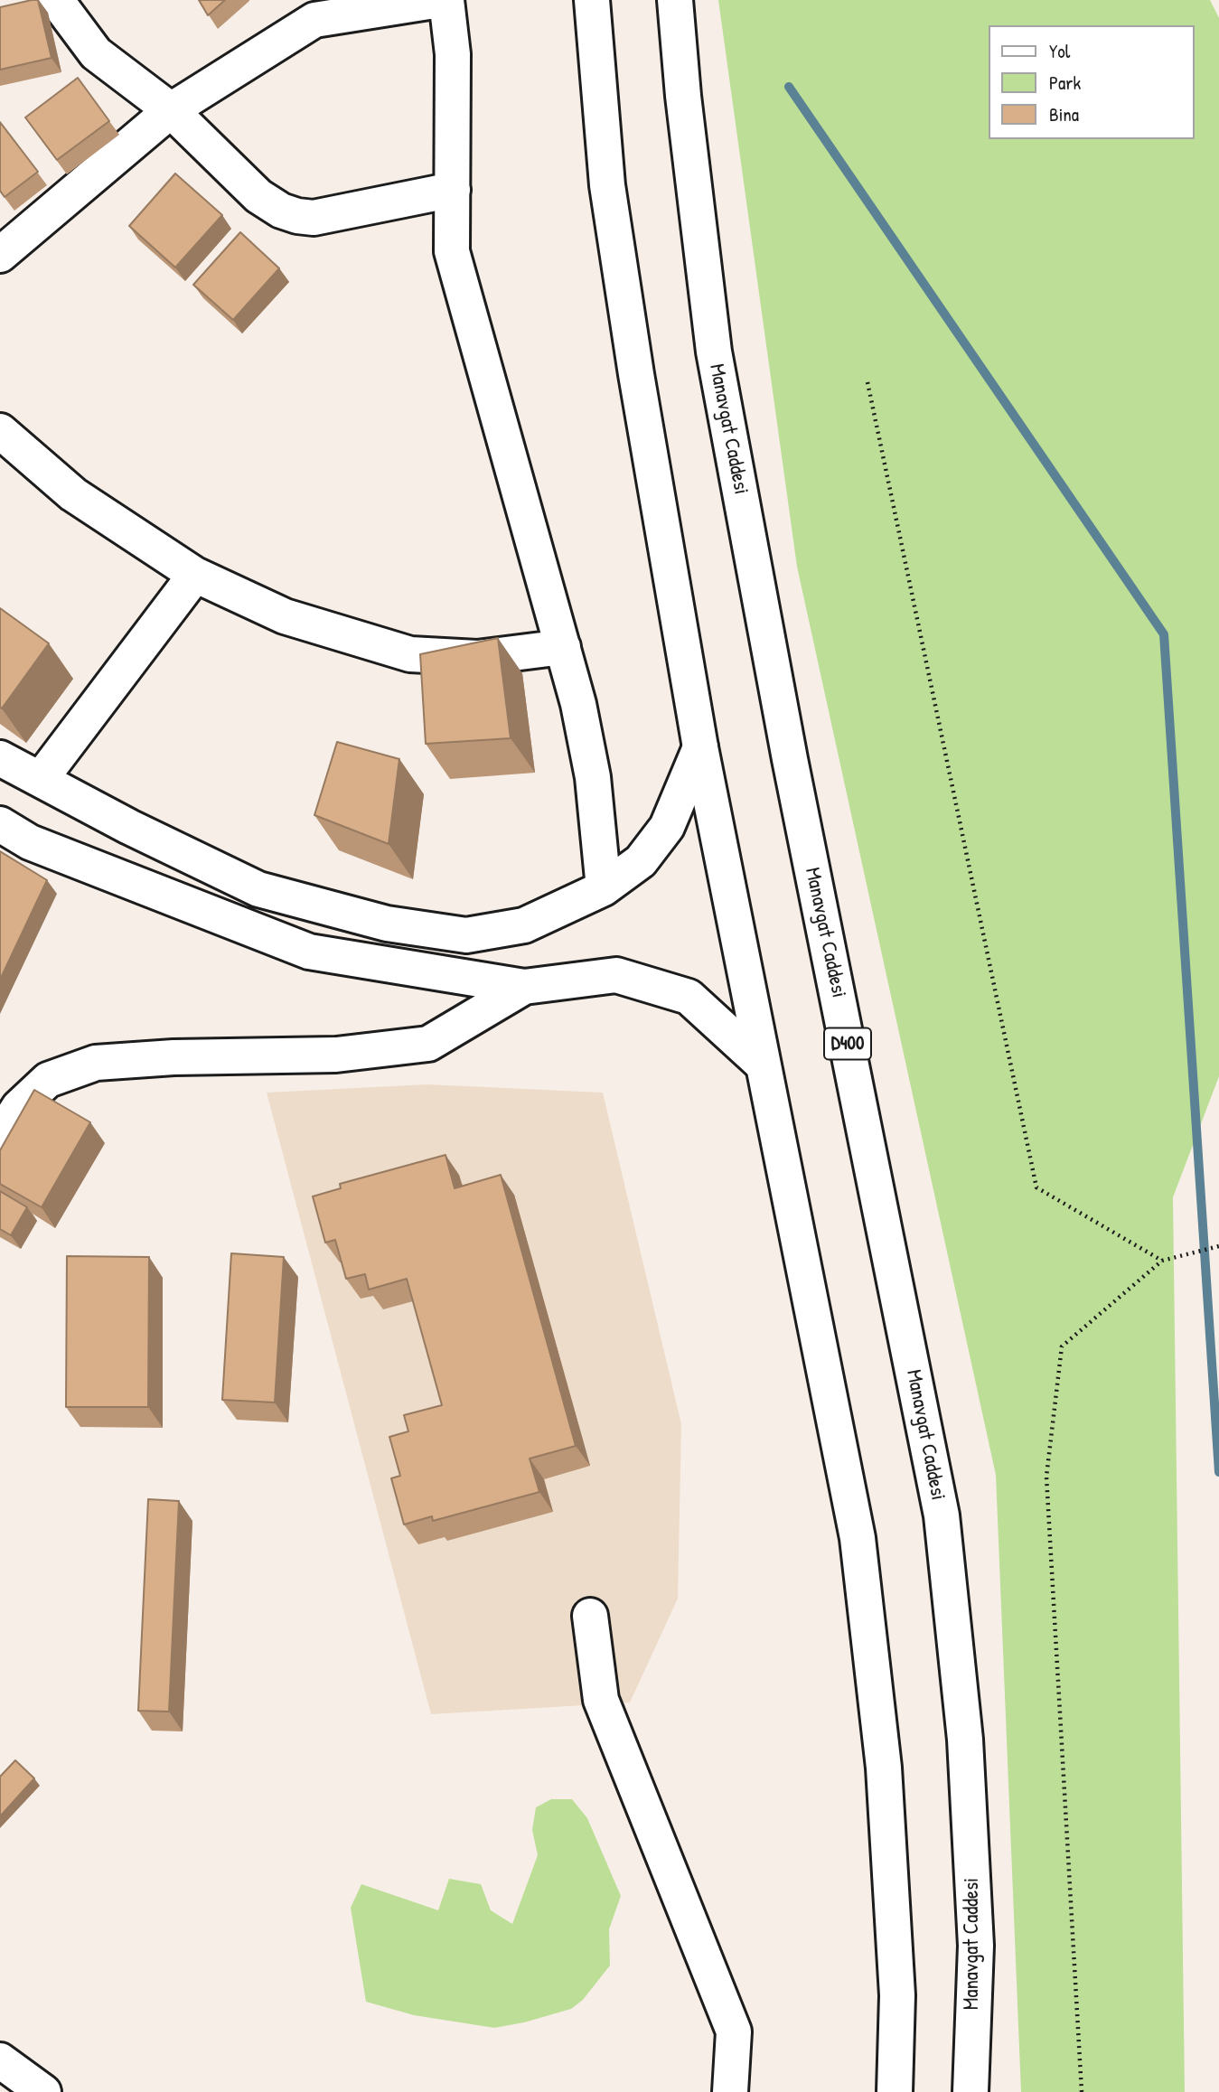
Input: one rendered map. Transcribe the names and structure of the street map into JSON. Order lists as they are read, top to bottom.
{
  "streets": {
    "main road": ["Manavgat Caddesi", "D400"]
  },
  "legend": ["Yol", "Park", "Bina"]
}
